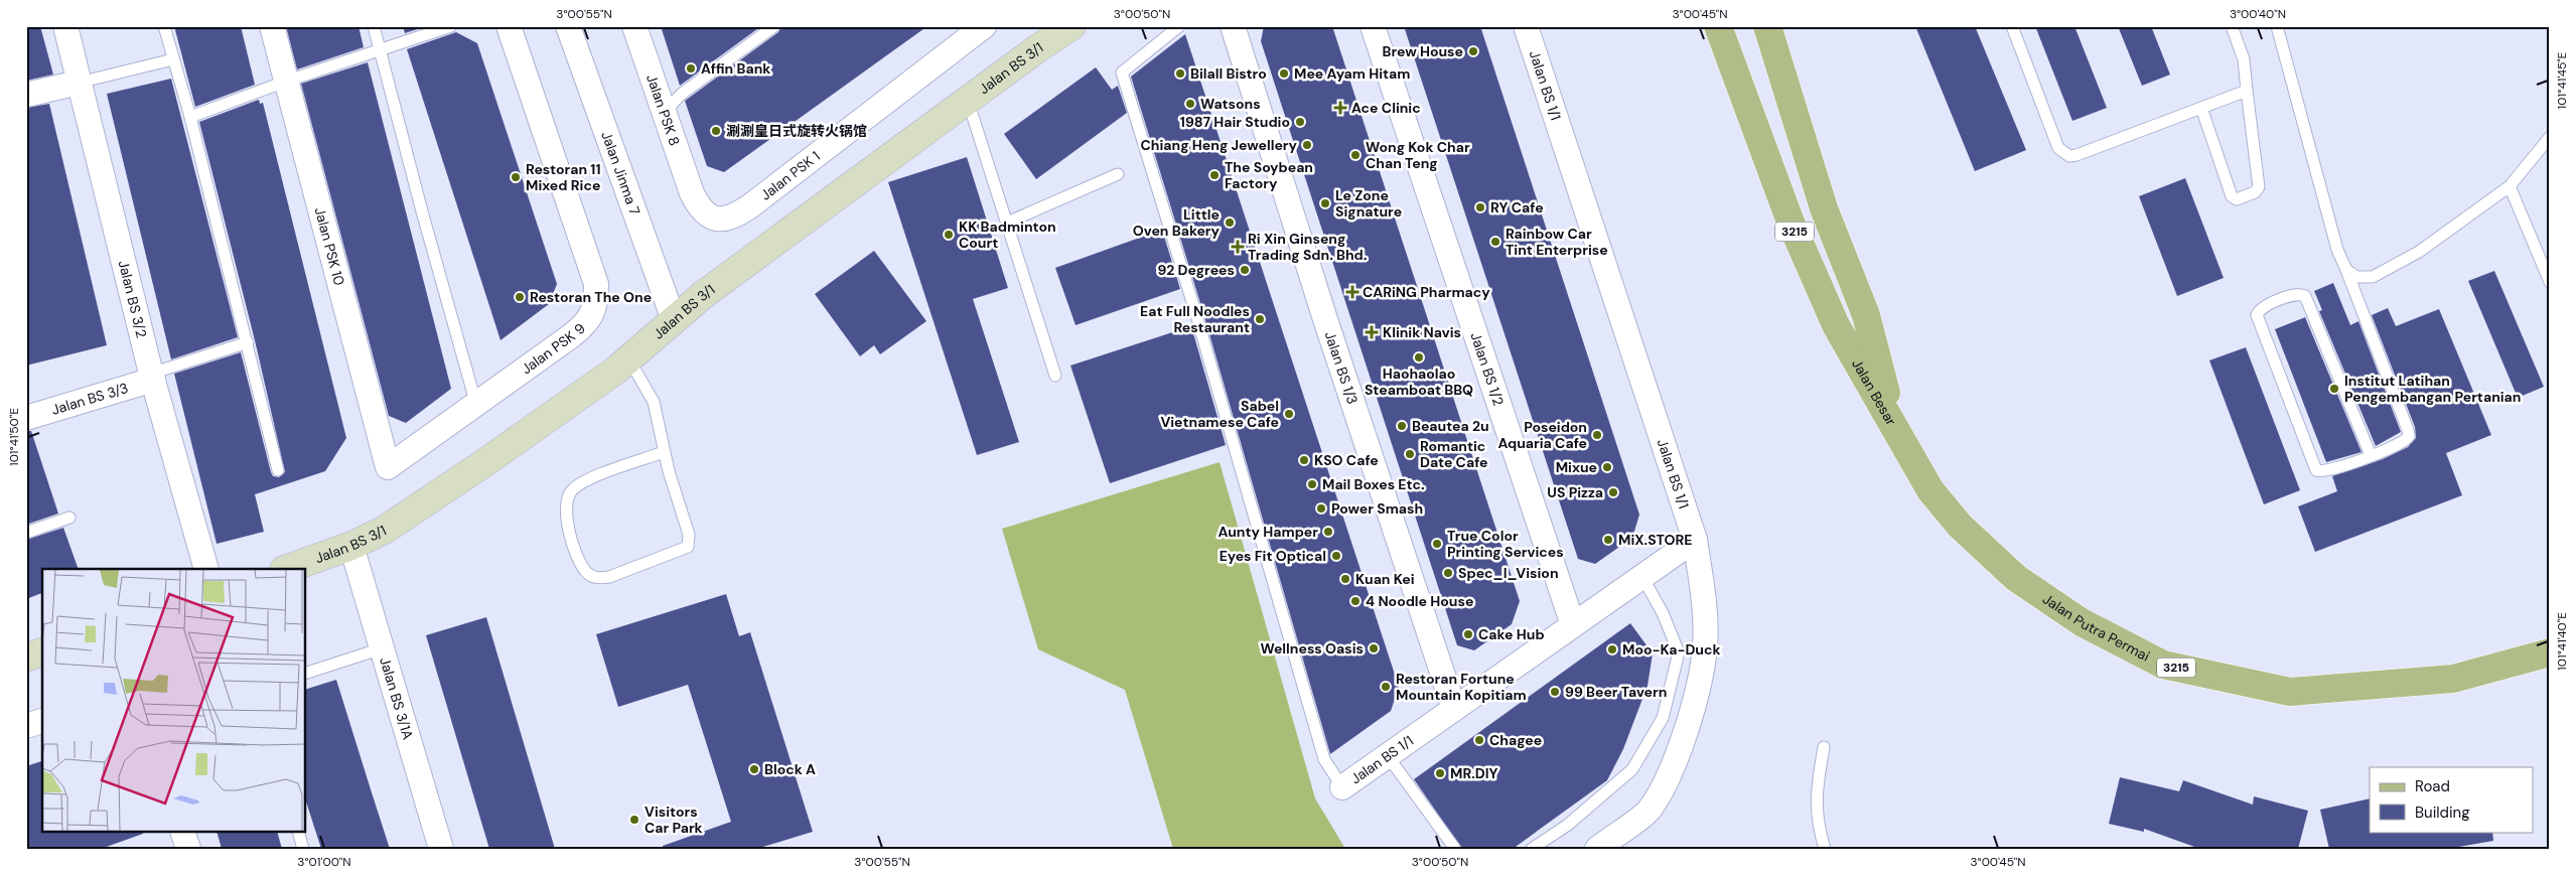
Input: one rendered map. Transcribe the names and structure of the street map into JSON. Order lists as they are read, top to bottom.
{
  "streets": {
    "main road": ["3215", "Jalan Besar", "Jalan Putra Permai"],
    "street": [
      "Jalan BS 3/1",
      "Jalan BS 1/1",
      "Jalan PSK 8",
      "Jalan Jinma 7",
      "Jalan PSK 1",
      "Jalan PSK 10",
      "Jalan BS 3/2",
      "Jalan PSK 9",
      "Jalan BS 1/3",
      "Jalan BS 1/2",
      "Jalan BS 3/3",
      "Jalan BS 3/1A"
    ]
  },
  "crossings": [
    ["Jalan BS 3/1", "Jalan Jinma 7"],
    ["Jalan BS 3/1", "Jalan BS 3/1A"],
    ["Jalan BS 1/1", "Jalan BS 1/3"],
    ["Jalan BS 1/1", "Jalan BS 1/2"],
    ["Jalan PSK 8", "Jalan PSK 1"],
    ["Jalan PSK 10", "Jalan PSK 9"],
    ["Jalan BS 3/2", "Jalan BS 3/3"],
    ["Jalan Besar", "Jalan Putra Permai"]
  ],
  "places": {
    "other": [
      "Brew House",
      "Affin Bank",
      "Bilall Bistro",
      "Mee Ayam Hitam",
      "Watsons",
      "1987 Hair Studio",
      "涮涮皇日式旋转火锅馆",
      "Chiang Heng Jewellery",
      "Wong Kok Char Chan Teng",
      "The Soybean Factory",
      "Restoran 11 Mixed Rice",
      "Le Zone Signature",
      "RY Cafe",
      "Little Oven Bakery",
      "KK Badminton Court",
      "Rainbow Car Tint Enterprise",
      "92 Degrees",
      "Restoran The One",
      "Eat Full Noodles Restaurant",
      "Haohaolao Steamboat BBQ",
      "Institut Latihan Pengembangan Pertanian",
      "Sabel Vietnamese Cafe",
      "Beautea 2u",
      "Poseidon Aquaria Cafe",
      "Romantic Date Cafe",
      "KSO Cafe",
      "Mixue",
      "Mail Boxes Etc.",
      "US Pizza",
      "Power Smash",
      "Aunty Hamper",
      "MiX.STORE",
      "True Color Printing Services",
      "Eyes Fit Optical",
      "Spec_I_Vision",
      "Kuan Kei",
      "4 Noodle House",
      "Cake Hub",
      "Wellness Oasis",
      "Moo-Ka-Duck",
      "Restoran Fortune Mountain Kopitiam",
      "99 Beer Tavern",
      "Chagee",
      "Block A",
      "MR.DIY",
      "Visitors Car Park"
    ],
    "health": [
      "Ace Clinic",
      "Ri Xin Ginseng Trading Sdn. Bhd.",
      "CARiNG Pharmacy",
      "Klinik Navis"
    ]
  },
  "legend": ["Road", "Building"],
  "coordinates": [
    "3°00'55\"N",
    "3°00'50\"N",
    "3°00'45\"N",
    "3°00'40\"N",
    "101°41'45\"E",
    "101°41'50\"E",
    "101°41'40\"E",
    "3°01'00\"N"
  ]
}
